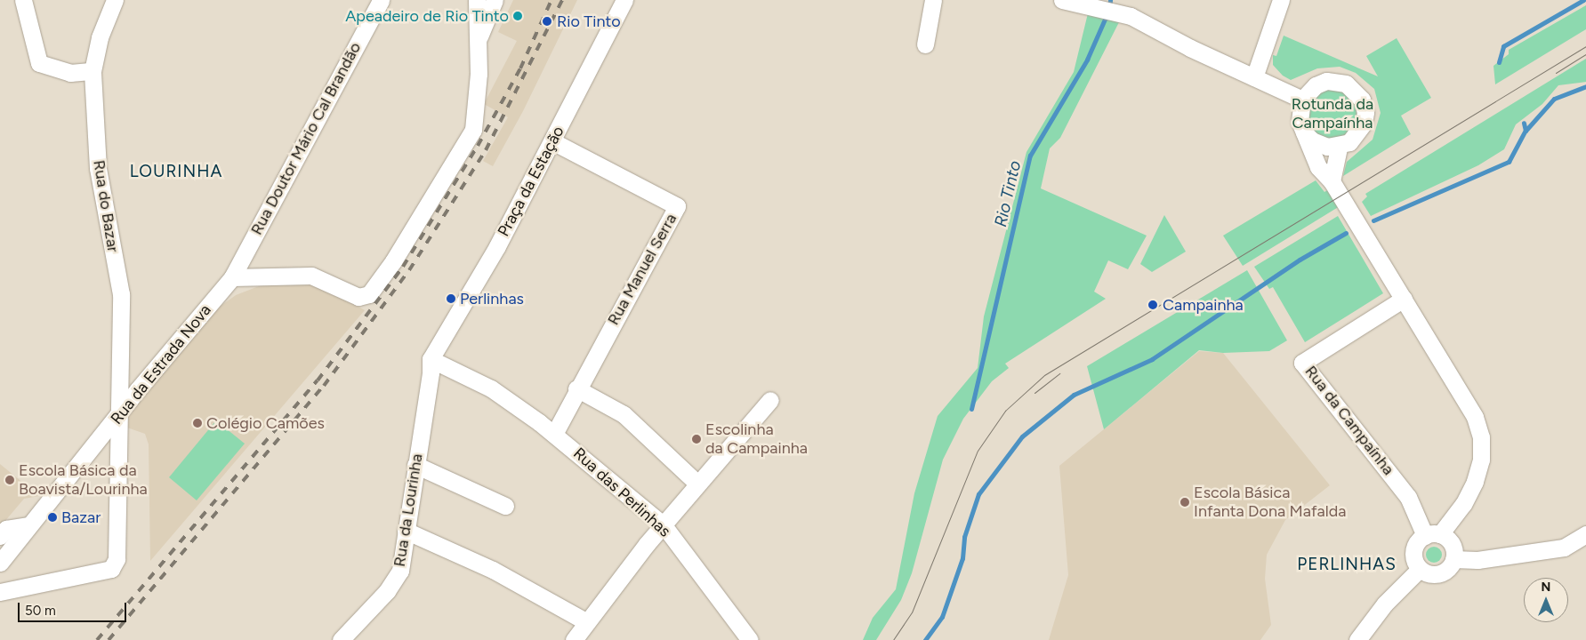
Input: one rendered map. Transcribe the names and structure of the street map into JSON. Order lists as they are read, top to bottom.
{
  "streets": {
    "street": [
      "Rua Doutor Mário Cal Brandão",
      "Praça da Estação",
      "Rua do Bazar",
      "Rua Manuel Serra",
      "Rua da Estrada Nova",
      "Rua da Campaínha",
      "Rua das Perlinhas",
      "Rua da Lourinha"
    ]
  },
  "crossings": [
    ["Rua Doutor Mário Cal Brandão", "Rua da Estrada Nova"],
    ["Praça da Estação", "Rua Manuel Serra"],
    ["Praça da Estação", "Rua das Perlinhas"],
    ["Praça da Estação", "Rua da Lourinha"],
    ["Rua do Bazar", "Rua da Estrada Nova"],
    ["Rua Manuel Serra", "Rua das Perlinhas"],
    ["Rua das Perlinhas", "Rua da Lourinha"]
  ],
  "districts": ["LOURINHA", "PERLINHAS"],
  "water": ["Rio Tinto"],
  "parks": ["Rotunda da Campaínha"],
  "places": [
    "Apeadeiro de Rio Tinto",
    "Rio Tinto",
    "Perlinhas",
    "Campainha",
    "Colégio Camões",
    "Escolinha da Campainha",
    "Escola Básica da Boavista/Lourinha",
    "Escola Básica Infanta Dona Mafalda",
    "Bazar"
  ],
  "scale_bar": "50 m",
  "north": "top"
}
